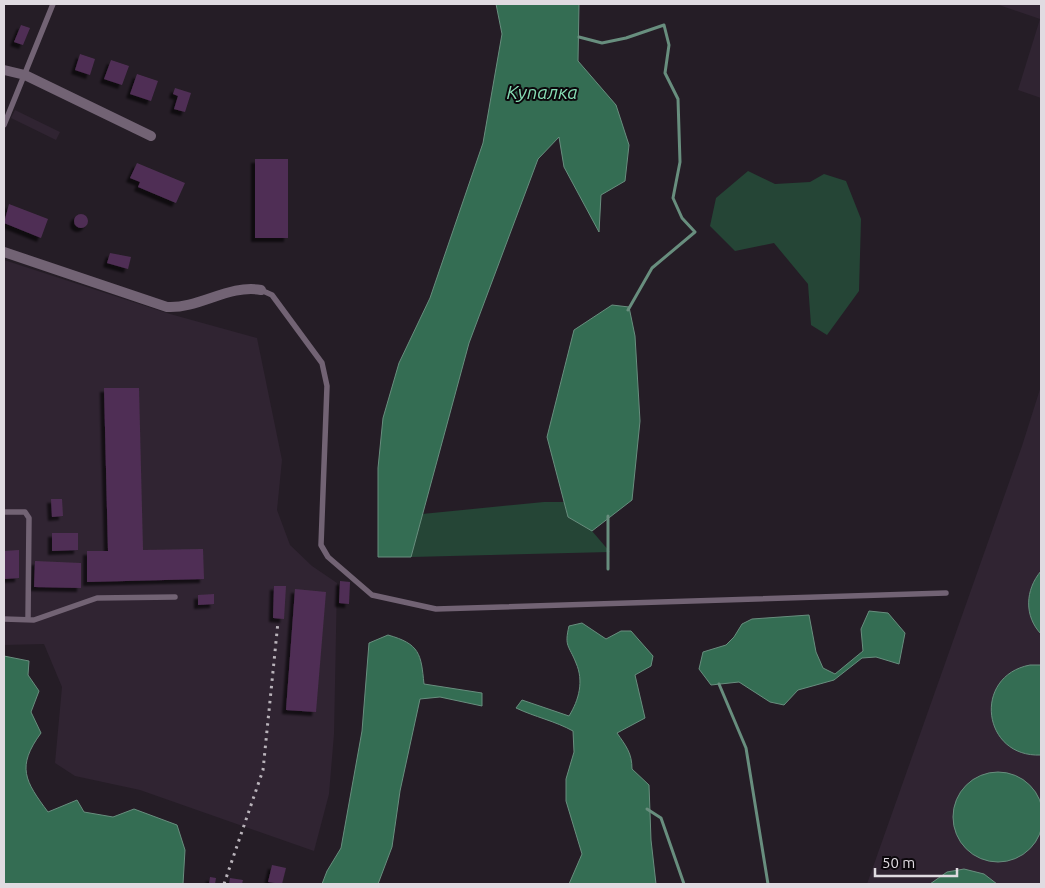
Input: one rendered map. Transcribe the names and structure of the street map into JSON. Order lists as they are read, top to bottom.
{
  "water": ["Купалка"],
  "scale_bar": "50 m"
}
